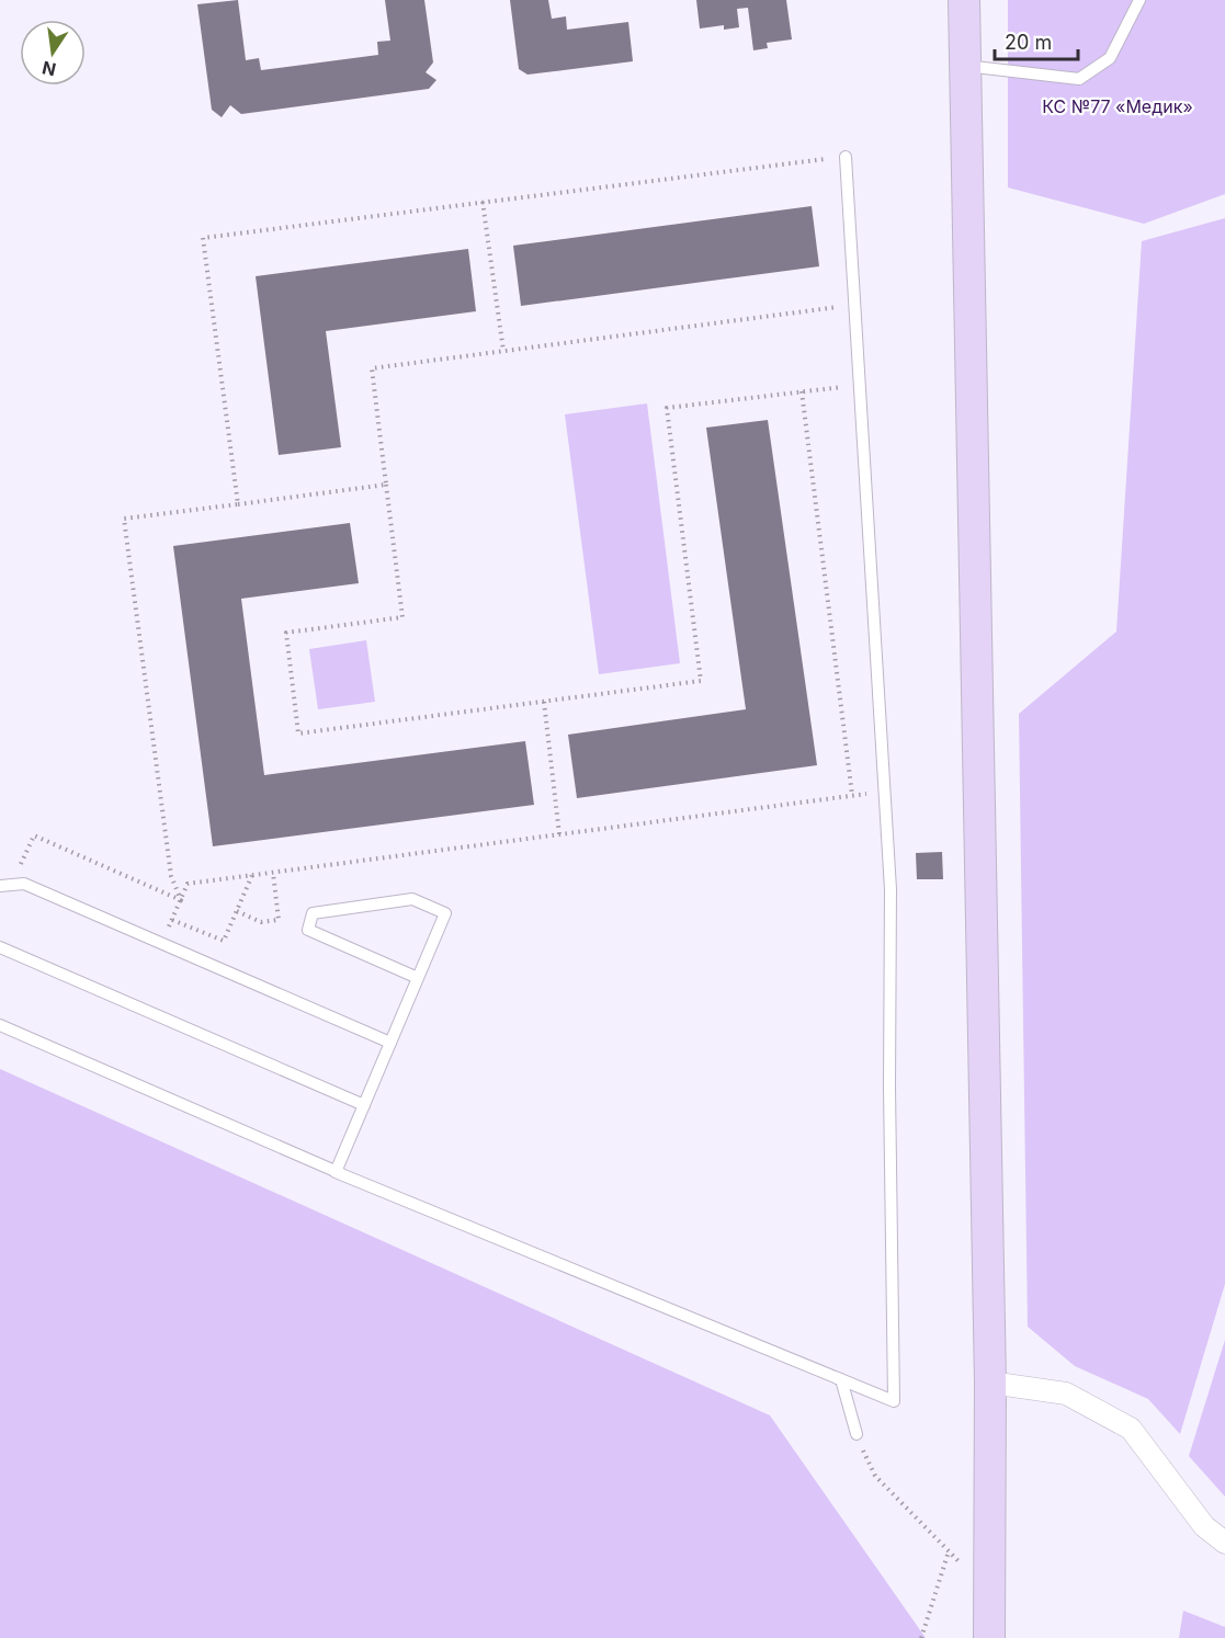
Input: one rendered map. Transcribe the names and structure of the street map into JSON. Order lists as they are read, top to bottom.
{
  "parks": ["КС №77 «Медик»"],
  "scale_bar": "20 m",
  "north": "bottom"
}
